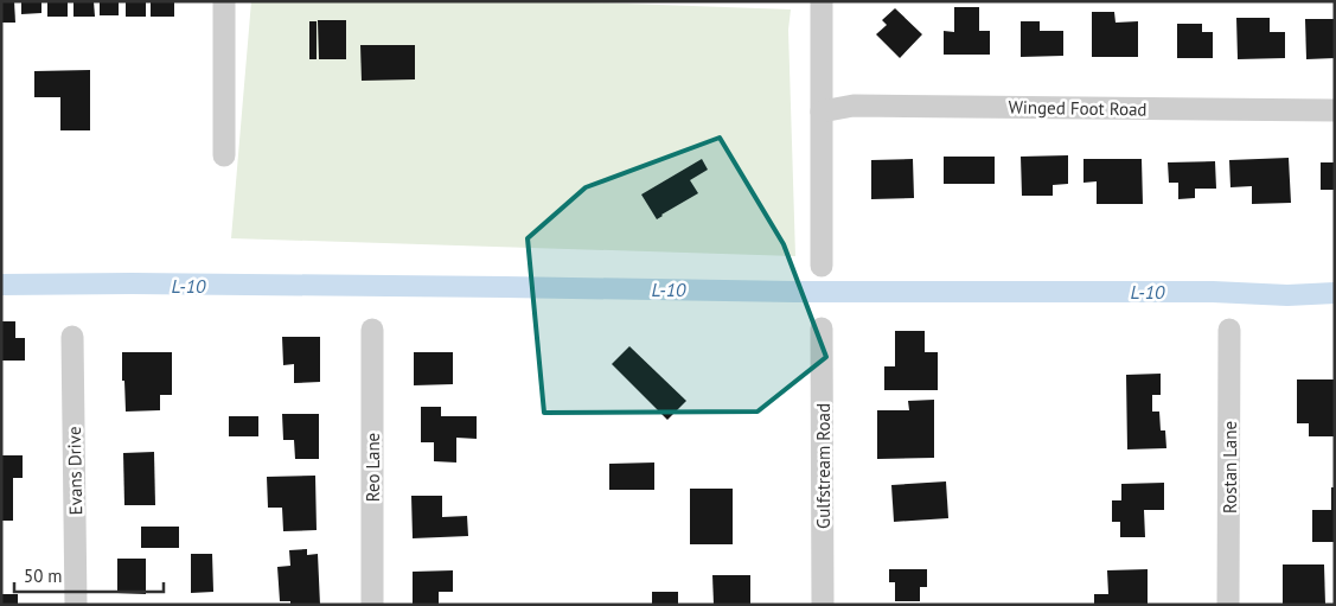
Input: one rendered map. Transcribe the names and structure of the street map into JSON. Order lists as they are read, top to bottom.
{
  "streets": {
    "street": [
      "Winged Foot Road",
      "Gulfstream Road",
      "Reo Lane",
      "Rostan Lane",
      "Evans Drive"
    ]
  },
  "water": ["L-10"],
  "scale_bar": "50 m"
}
